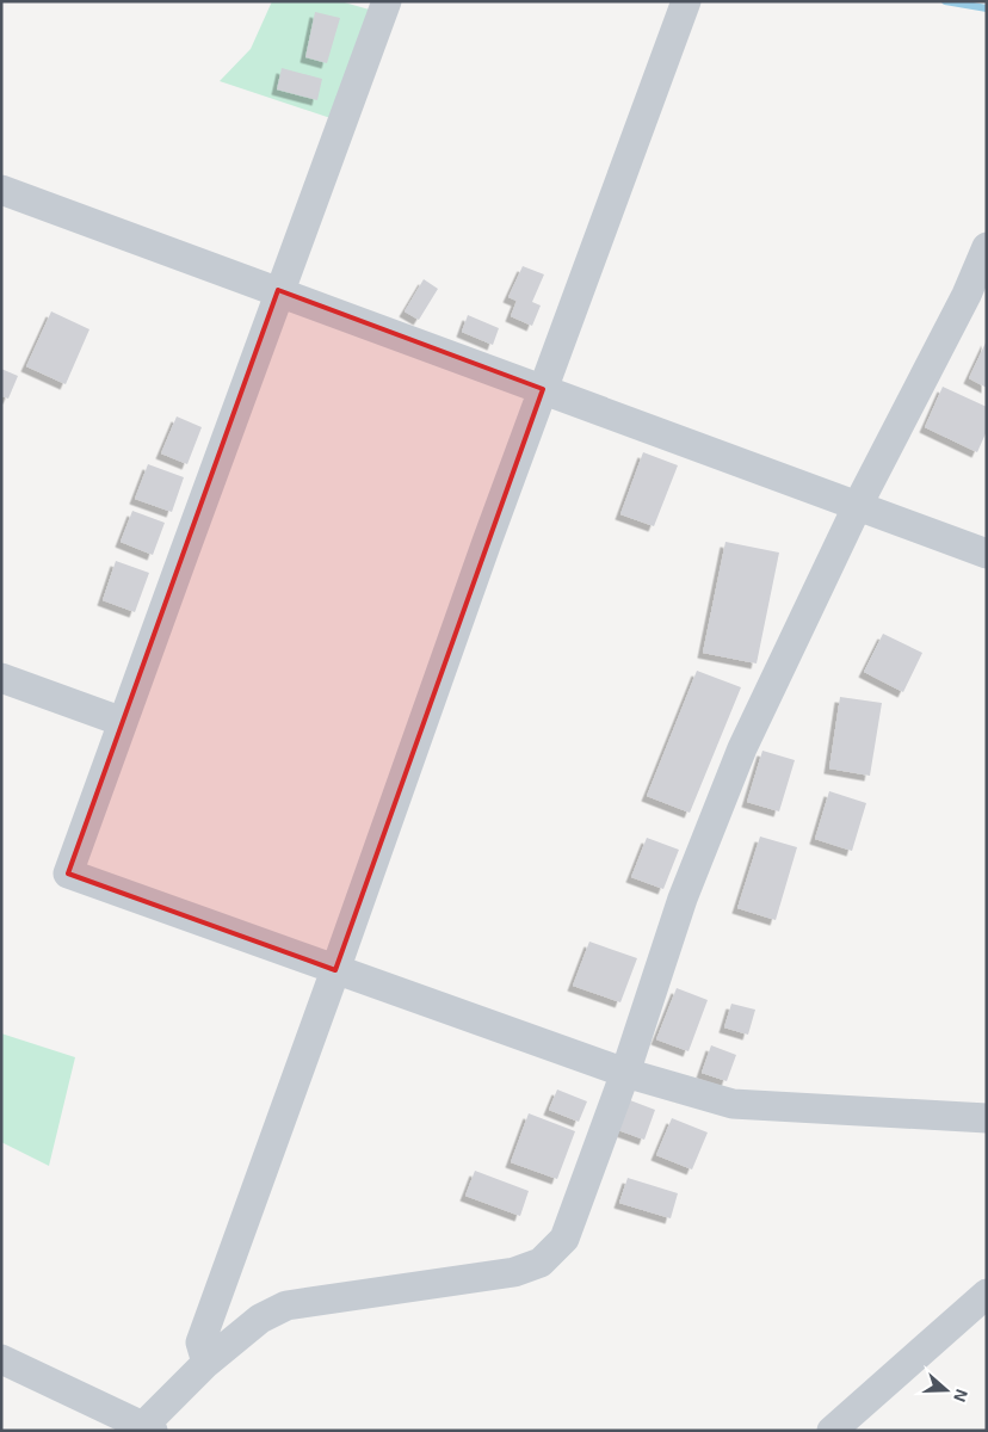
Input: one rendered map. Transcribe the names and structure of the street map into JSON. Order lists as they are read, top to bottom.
{
  "north": "right"
}
